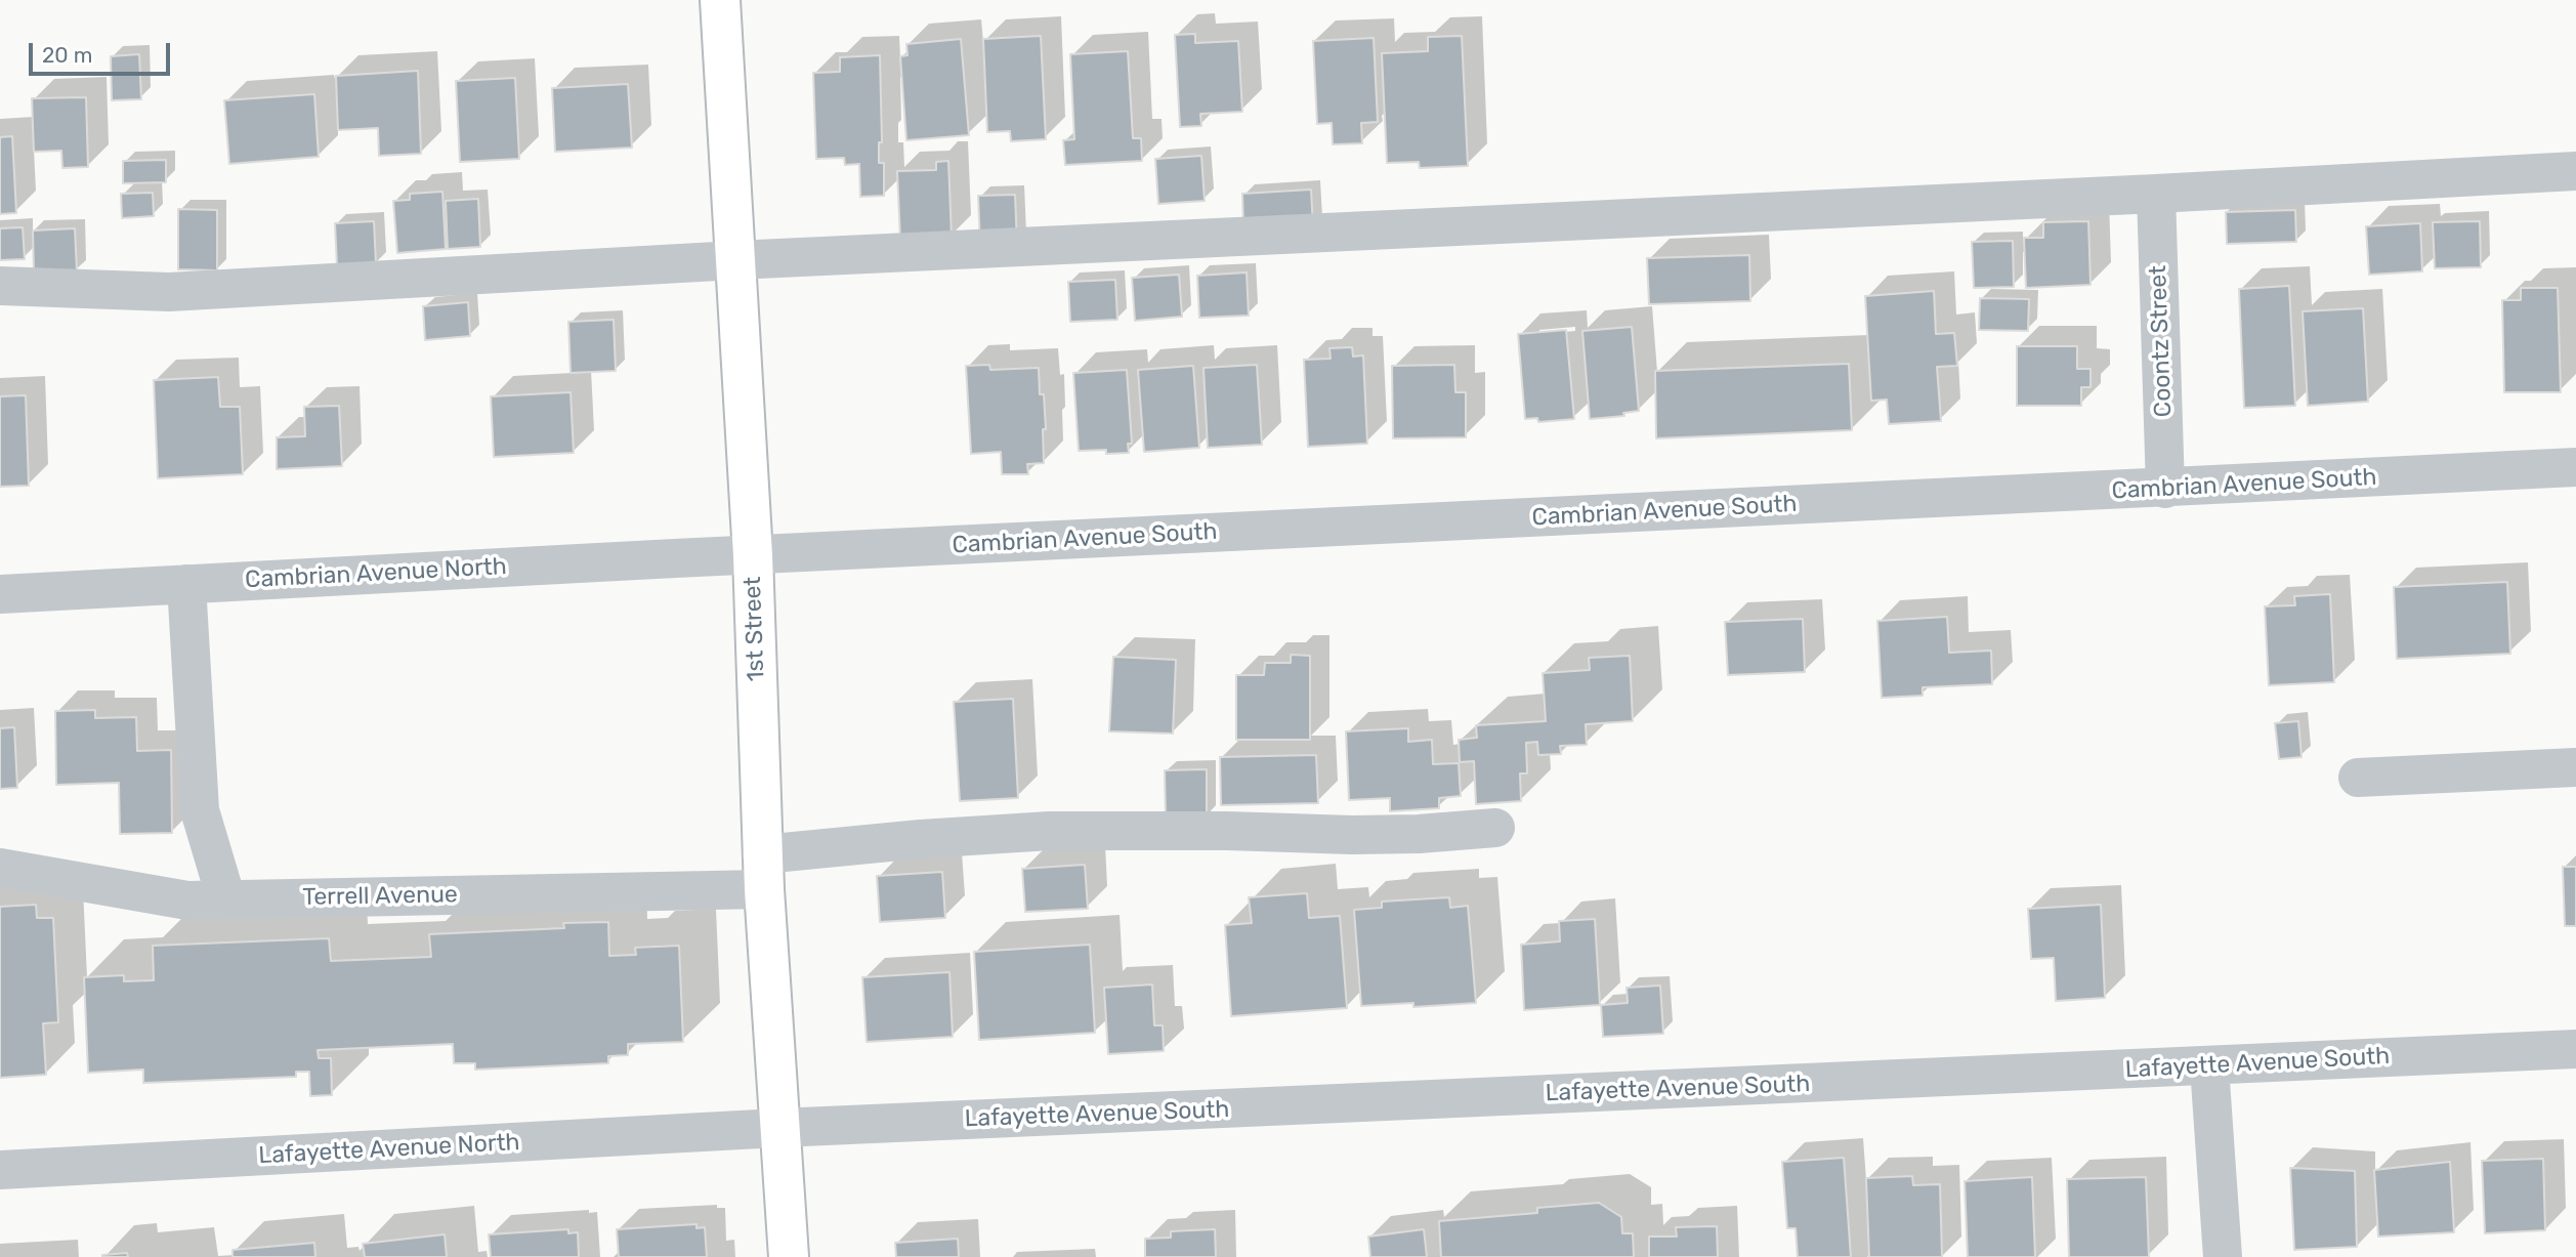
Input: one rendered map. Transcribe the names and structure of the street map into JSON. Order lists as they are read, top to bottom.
{
  "streets": {
    "main road": ["1st Street"],
    "street": [
      "Coontz Street",
      "Cambrian Avenue South",
      "Cambrian Avenue North",
      "Terrell Avenue",
      "Lafayette Avenue South",
      "Lafayette Avenue North"
    ]
  },
  "crossings": [
    ["Coontz Street", "Cambrian Avenue South"],
    ["Cambrian Avenue South", "Cambrian Avenue North"],
    ["Cambrian Avenue South", "1st Street"],
    ["Cambrian Avenue North", "1st Street"],
    ["1st Street", "Terrell Avenue"],
    ["1st Street", "Lafayette Avenue South"],
    ["1st Street", "Lafayette Avenue North"],
    ["Lafayette Avenue South", "Lafayette Avenue North"]
  ],
  "scale_bar": "20 m"
}
